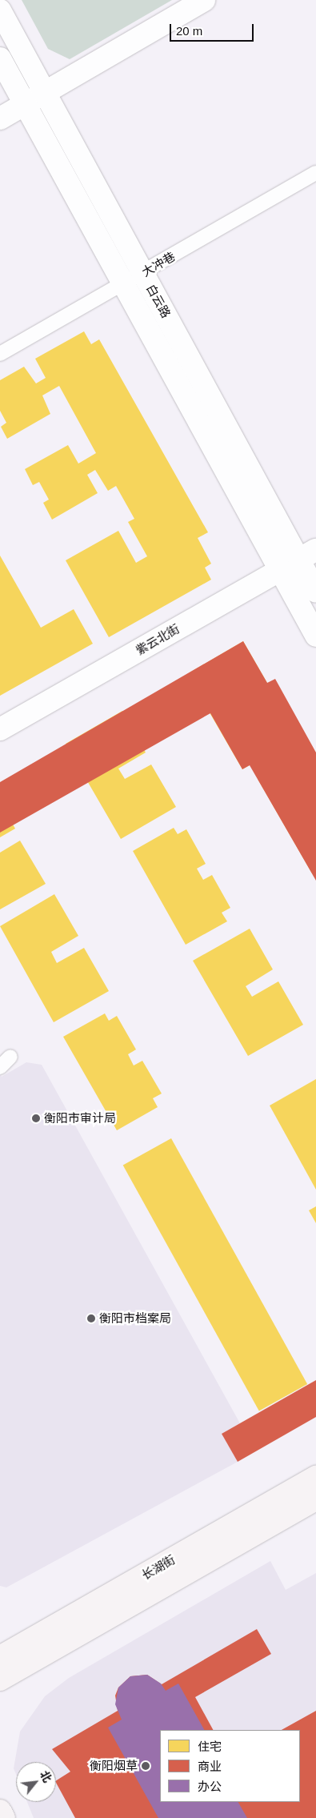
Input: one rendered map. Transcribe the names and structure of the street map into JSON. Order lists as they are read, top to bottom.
{
  "streets": {
    "main road": ["长湖街"],
    "street": ["白云路", "紫云北街"],
    "lane": ["大冲巷"]
  },
  "crossings": [
    ["大冲巷", "白云路"],
    ["白云路", "紫云北街"]
  ],
  "places": ["衡阳市审计局", "衡阳市档案局", "衡阳烟草"],
  "legend": ["住宅", "商业", "办公"],
  "scale_bar": "20 m",
  "north": "top right"
}
